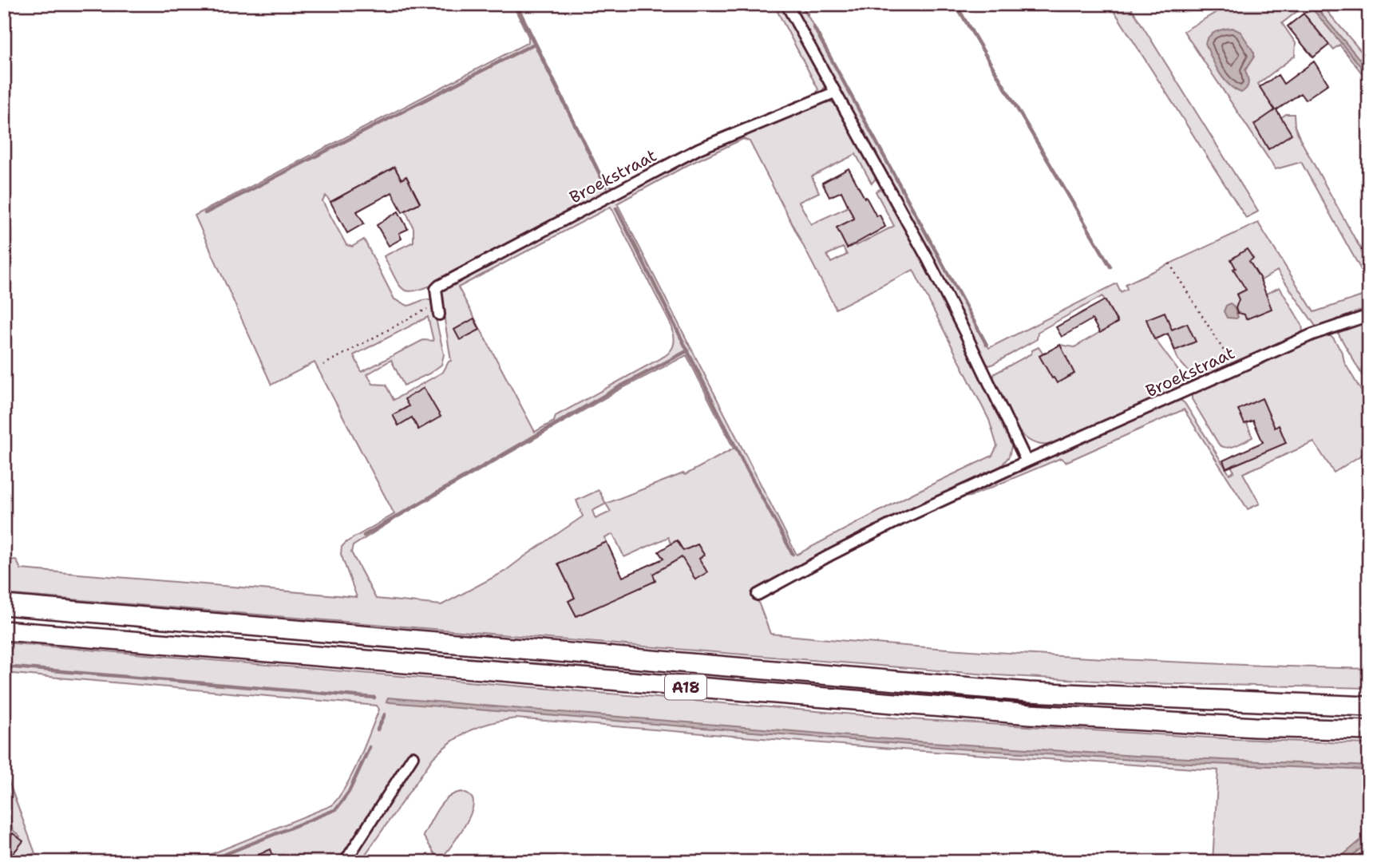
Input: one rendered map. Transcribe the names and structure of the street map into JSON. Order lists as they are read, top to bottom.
{
  "streets": {
    "highway": ["A18"],
    "street": ["Broekstraat"]
  }
}
